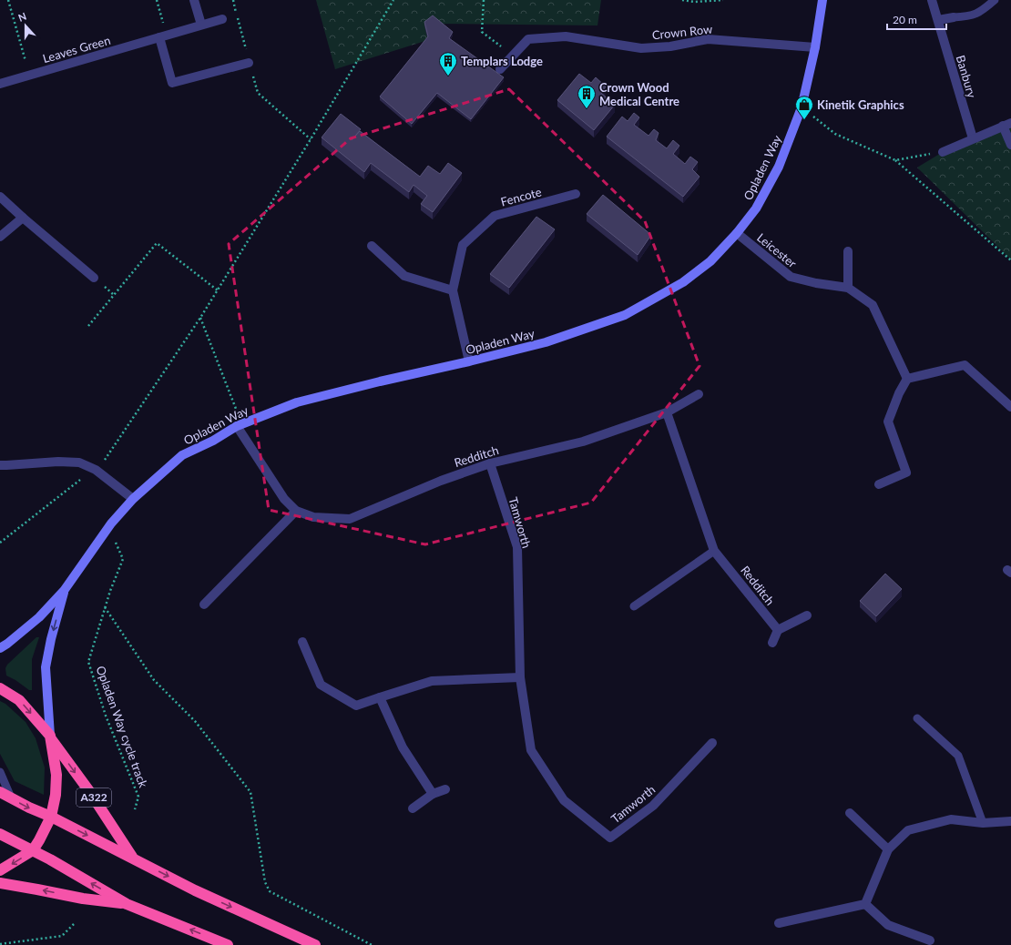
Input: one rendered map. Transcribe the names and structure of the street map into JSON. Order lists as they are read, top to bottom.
{
  "streets": {
    "highway": ["A322"],
    "street": [
      "Crown Row",
      "Leaves Green",
      "Banbury",
      "Opladen Way",
      "Fencote",
      "Leicester",
      "Redditch",
      "Tamworth"
    ],
    "path": ["Opladen Way cycle track"]
  },
  "crossings": [
    ["Crown Row", "Opladen Way"],
    ["Opladen Way", "Fencote"],
    ["Opladen Way", "Leicester"],
    ["Opladen Way", "Redditch"],
    ["Opladen Way", "Opladen Way cycle track"],
    ["Opladen Way", "A322"],
    ["Redditch", "Tamworth"]
  ],
  "places": {
    "building": ["Templars Lodge", "Crown Wood Medical Centre"],
    "shop": ["Kinetik Graphics"]
  },
  "scale_bar": "20 m",
  "north": "top"
}
